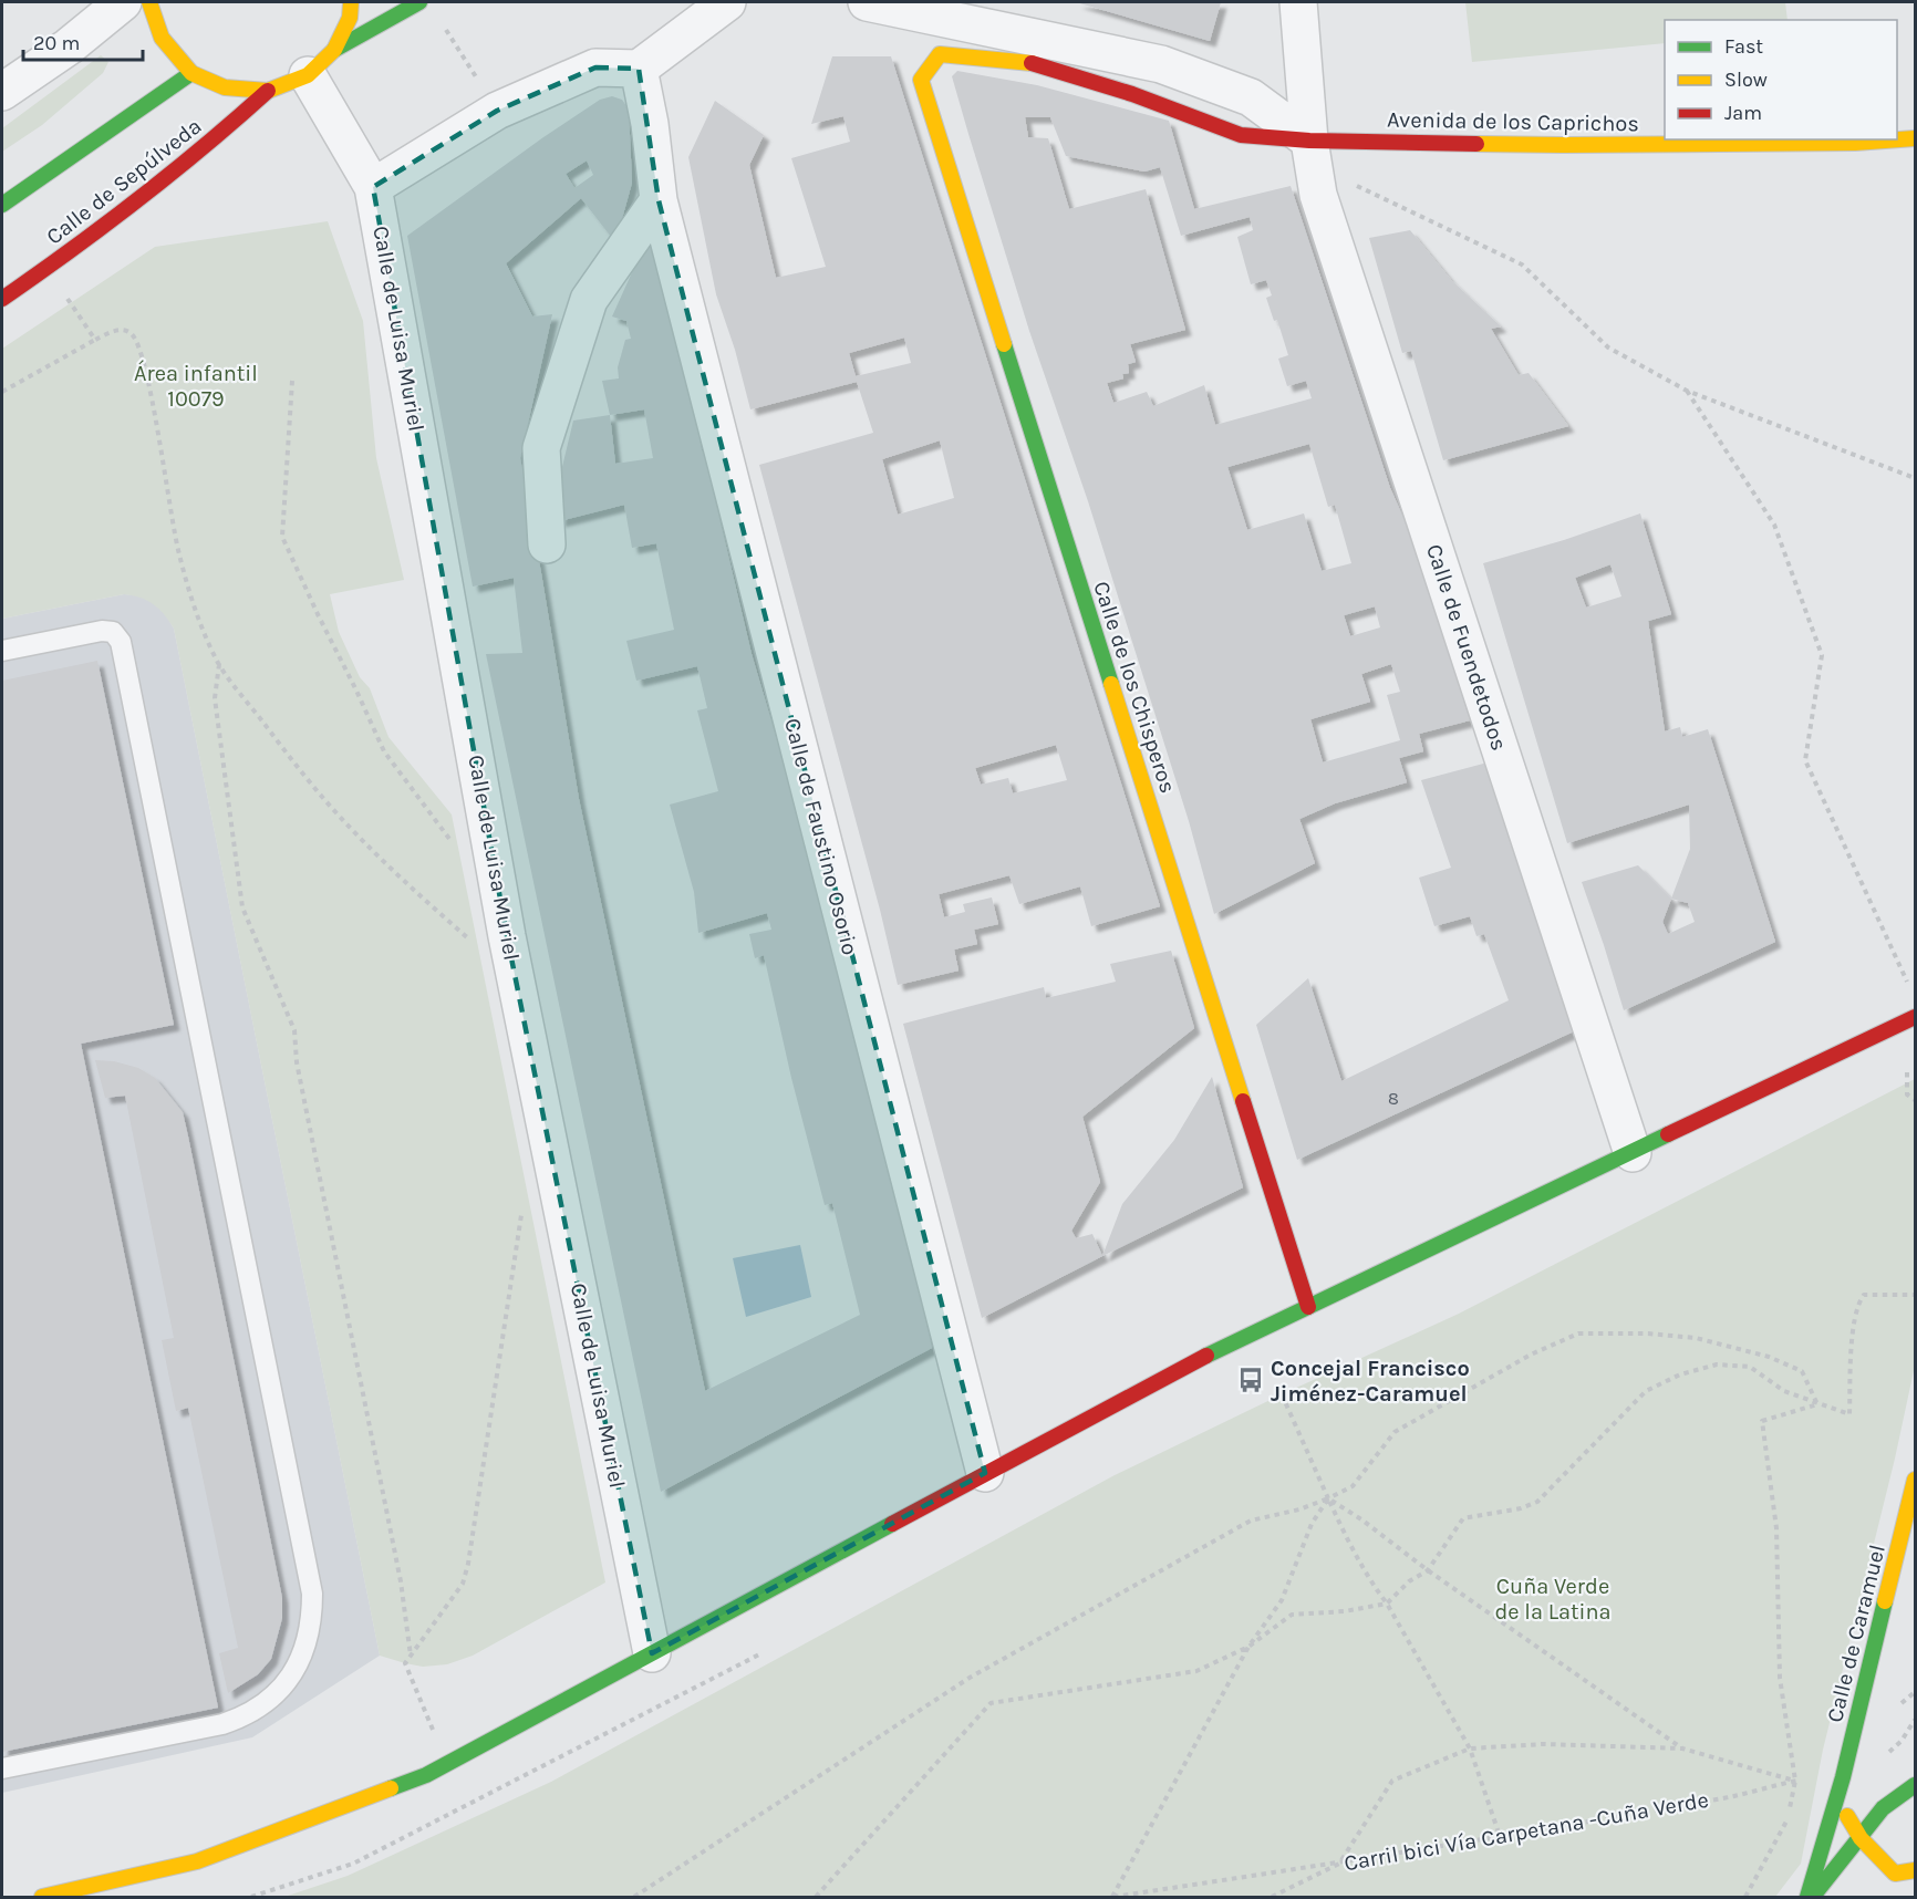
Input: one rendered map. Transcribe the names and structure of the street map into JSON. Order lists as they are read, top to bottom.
{
  "streets": {
    "street": [
      "Avenida de los Caprichos",
      "Calle de Sepúlveda",
      "Calle de Luisa Muriel",
      "Calle de Fuendetodos",
      "Calle de los Chisperos",
      "Calle de Faustino Osorio",
      "Calle de Caramuel"
    ],
    "path": ["Carril bici Vía Carpetana -Cuña Verde"]
  },
  "crossings": [
    ["Avenida de los Caprichos", "Calle de Fuendetodos"],
    ["Avenida de los Caprichos", "Calle de los Chisperos"],
    ["Calle de Caramuel", "Carril bici Vía Carpetana -Cuña Verde"]
  ],
  "parks": ["Área infantil 10079", "Cuña Verde de la Latina"],
  "places": {
    "bus stop": ["Concejal Francisco Jiménez-Caramuel"]
  },
  "house_numbers": ["8"],
  "legend": ["Fast", "Slow", "Jam"],
  "scale_bar": "20 m"
}
